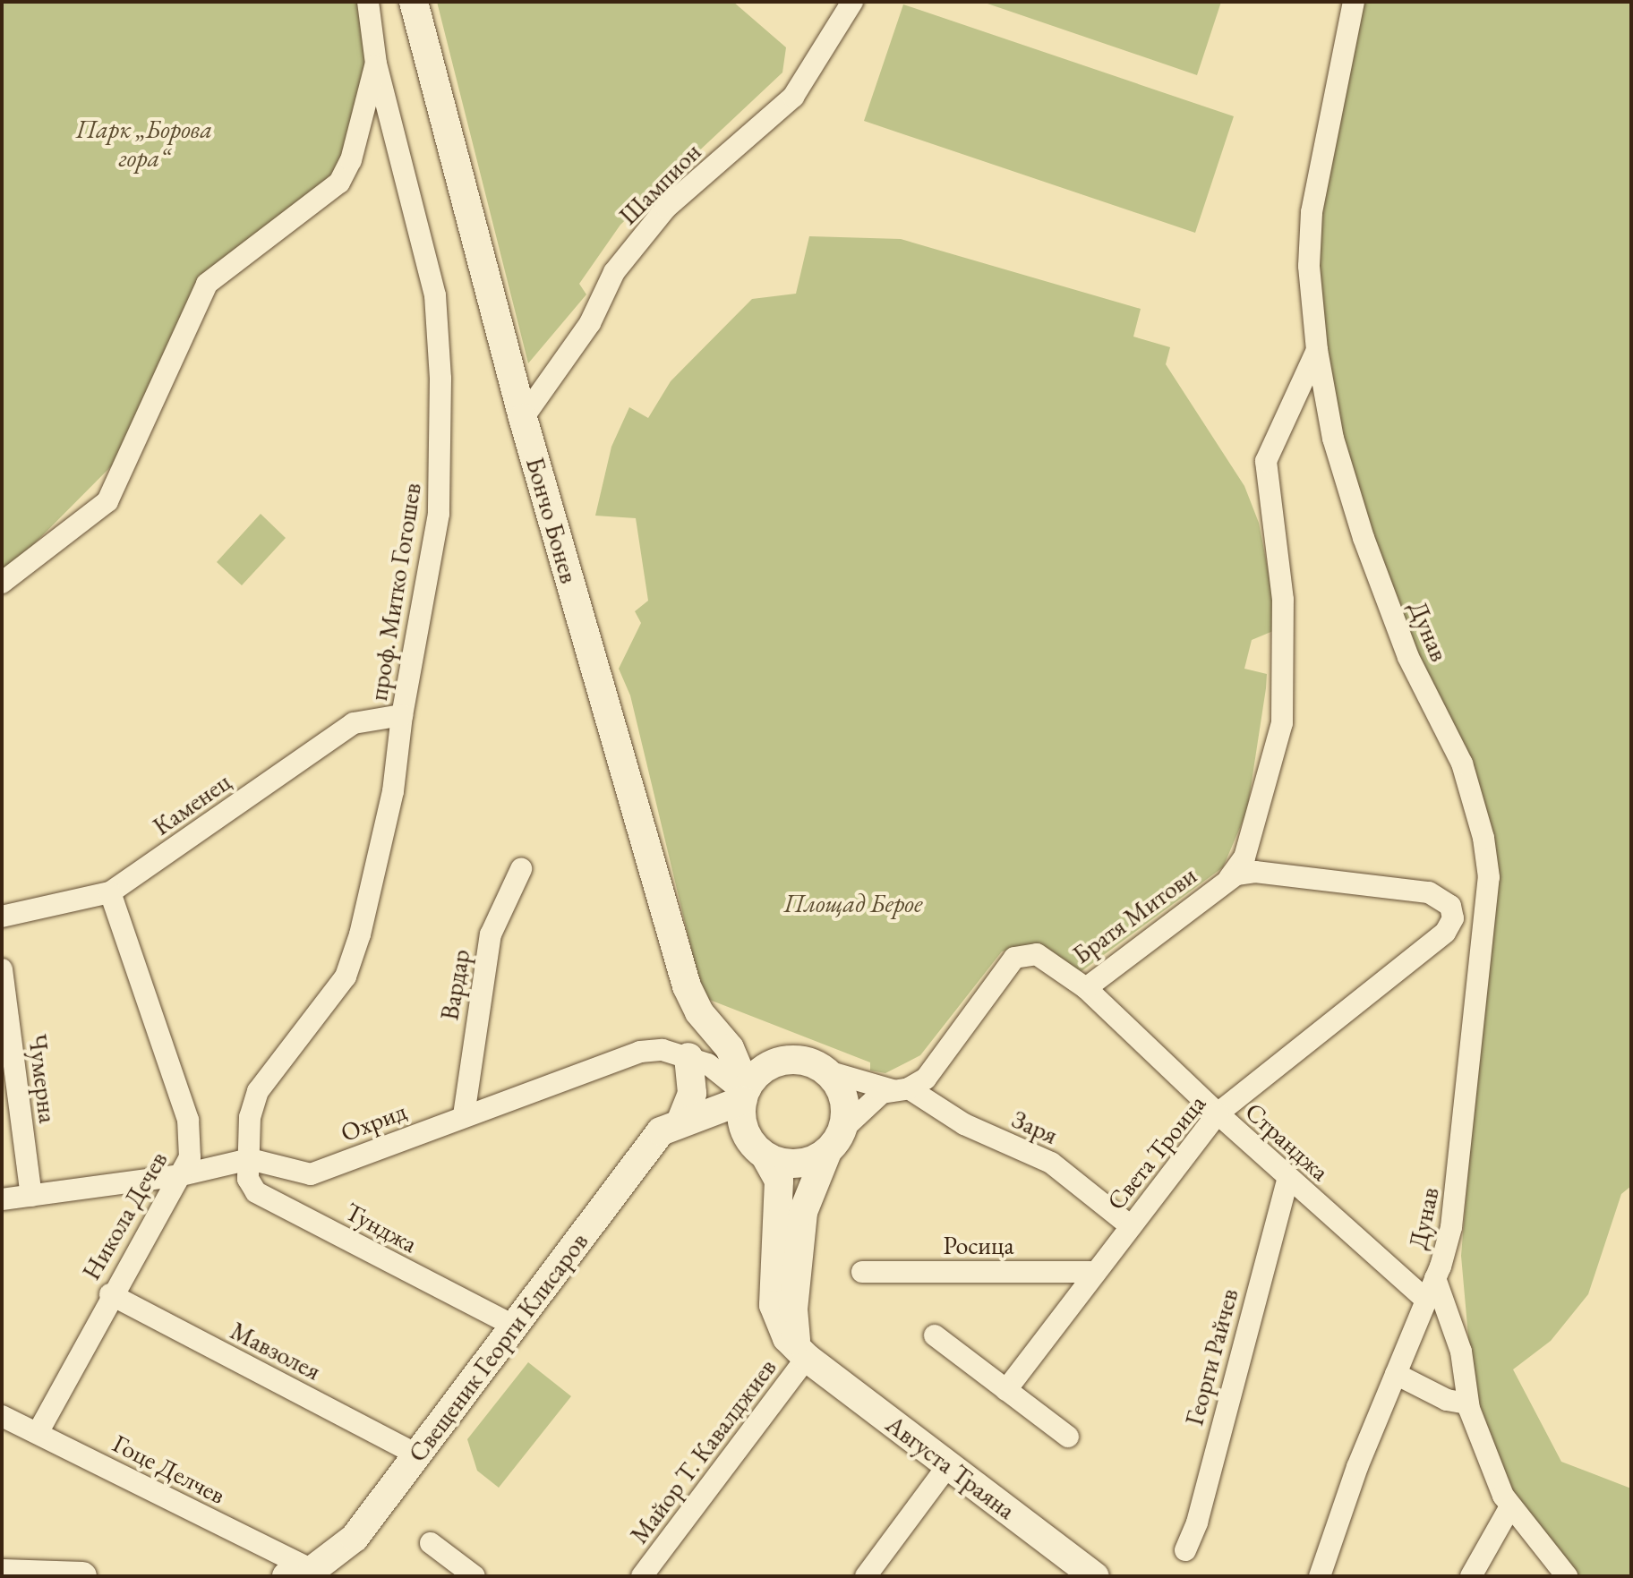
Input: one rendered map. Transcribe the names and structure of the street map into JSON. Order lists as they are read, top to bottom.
{
  "streets": {
    "street": [
      "Шампион",
      "Бончо Бонев",
      "проф. Митко Гогошев",
      "Дунав",
      "Каменец",
      "Братя Митови",
      "Вардар",
      "Чумерна",
      "Охрид",
      "Заря",
      "Странджа",
      "Света Троица",
      "Никола Дечев",
      "Тунджа",
      "Росица",
      "Свещеник Георги Клисаров",
      "Мавзолея",
      "Георги Райчев",
      "Майор Т. Кавалджиев",
      "Августа Траяна",
      "Гоце Делчев"
    ]
  },
  "crossings": [
    ["Шампион", "Бончо Бонев"],
    ["Бончо Бонев", "Братя Митови"],
    ["Бончо Бонев", "Охрид"],
    ["Бончо Бонев", "Свещеник Георги Клисаров"],
    ["Бончо Бонев", "Августа Траяна"],
    ["проф. Митко Гогошев", "Каменец"],
    ["проф. Митко Гогошев", "Охрид"],
    ["проф. Митко Гогошев", "Тунджа"],
    ["Дунав", "Странджа"],
    ["Каменец", "Никола Дечев"],
    ["Братя Митови", "Охрид"],
    ["Братя Митови", "Заря"],
    ["Братя Митови", "Странджа"],
    ["Братя Митови", "Света Троица"],
    ["Братя Митови", "Свещеник Георги Клисаров"],
    ["Братя Митови", "Августа Траяна"],
    ["Вардар", "Охрид"],
    ["Чумерна", "Охрид"],
    ["Охрид", "Никола Дечев"],
    ["Охрид", "Тунджа"],
    ["Охрид", "Свещеник Георги Клисаров"],
    ["Охрид", "Августа Траяна"],
    ["Заря", "Света Троица"],
    ["Странджа", "Света Троица"],
    ["Странджа", "Георги Райчев"],
    ["Света Троица", "Росица"],
    ["Никола Дечев", "Мавзолея"],
    ["Никола Дечев", "Гоце Делчев"],
    ["Тунджа", "Свещеник Георги Клисаров"],
    ["Свещеник Георги Клисаров", "Мавзолея"],
    ["Свещеник Георги Клисаров", "Августа Траяна"],
    ["Свещеник Георги Клисаров", "Гоце Делчев"],
    ["Майор Т. Кавалджиев", "Августа Траяна"]
  ],
  "parks": ["Парк „Борова гора“", "Площад Берое"]
}
